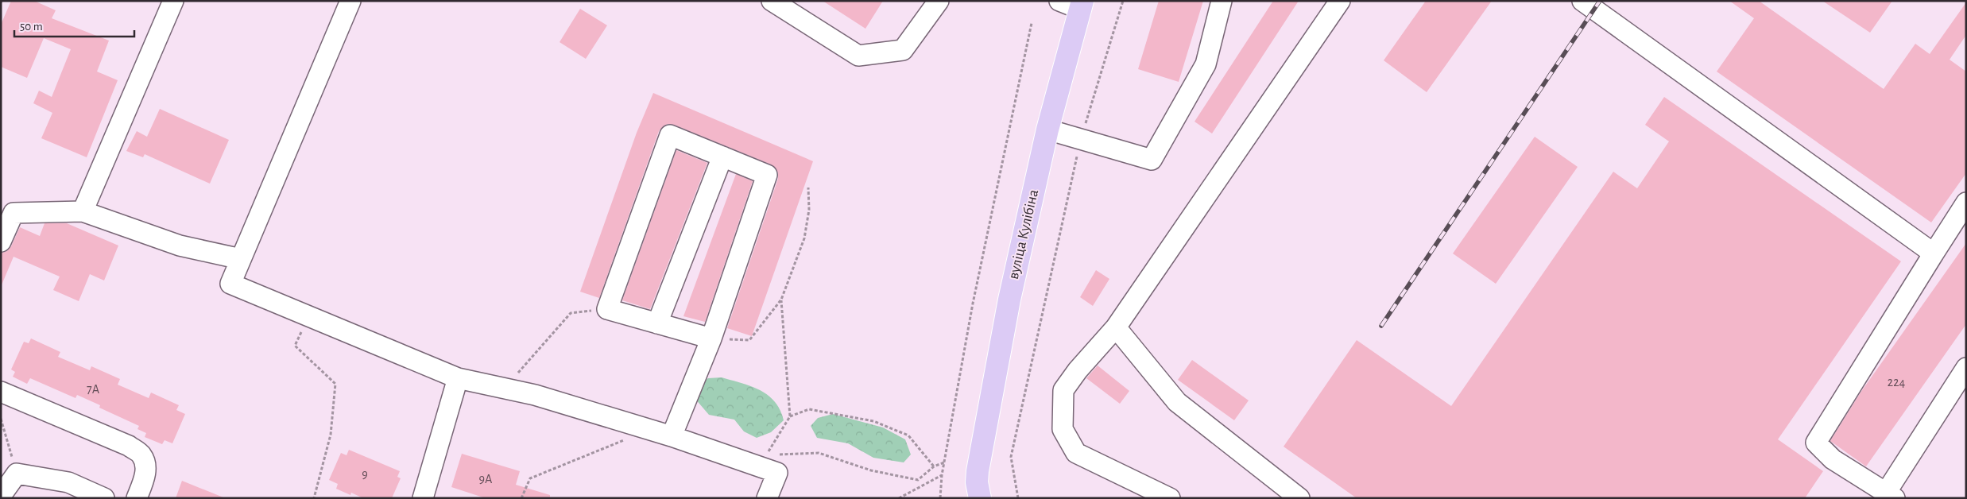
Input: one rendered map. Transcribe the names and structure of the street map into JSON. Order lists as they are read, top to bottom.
{
  "streets": {
    "main road": ["вуліца Кулібіна"]
  },
  "house_numbers": [
    "224",
    "7А",
    "9",
    "9А"
  ],
  "scale_bar": "50 m"
}
